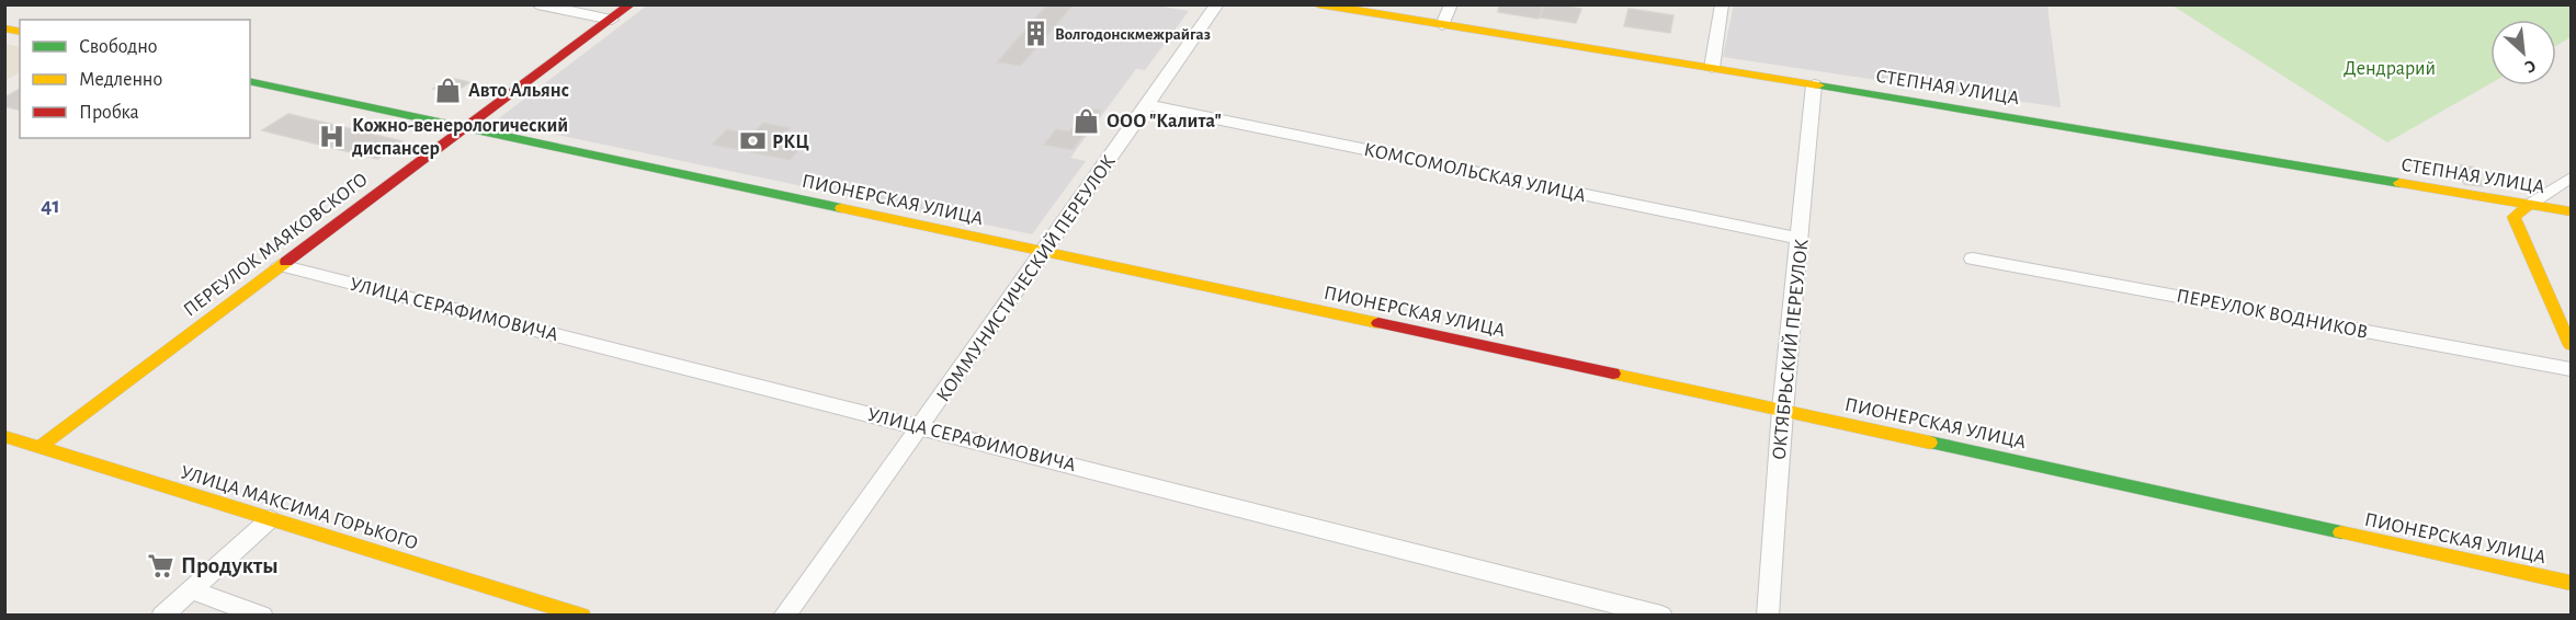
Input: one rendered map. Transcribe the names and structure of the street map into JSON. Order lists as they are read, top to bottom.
{
  "streets": {
    "street": [
      "СТЕПНАЯ УЛИЦА",
      "КОМСОМОЛЬСКАЯ УЛИЦА",
      "ПИОНЕРСКАЯ УЛИЦА",
      "ПЕРЕУЛОК МАЯКОВСКОГО",
      "КОММУНИСТИЧЕСКИЙ ПЕРЕУЛОК",
      "УЛИЦА СЕРАФИМОВИЧА",
      "ПЕРЕУЛОК ВОДНИКОВ",
      "ОКТЯБРЬСКИЙ ПЕРЕУЛОК",
      "УЛИЦА МАКСИМА ГОРЬКОГО"
    ]
  },
  "crossings": [
    ["СТЕПНАЯ УЛИЦА", "ОКТЯБРЬСКИЙ ПЕРЕУЛОК"],
    ["КОМСОМОЛЬСКАЯ УЛИЦА", "КОММУНИСТИЧЕСКИЙ ПЕРЕУЛОК"],
    ["КОМСОМОЛЬСКАЯ УЛИЦА", "ОКТЯБРЬСКИЙ ПЕРЕУЛОК"],
    ["ПИОНЕРСКАЯ УЛИЦА", "ПЕРЕУЛОК МАЯКОВСКОГО"],
    ["ПИОНЕРСКАЯ УЛИЦА", "КОММУНИСТИЧЕСКИЙ ПЕРЕУЛОК"],
    ["ПИОНЕРСКАЯ УЛИЦА", "ОКТЯБРЬСКИЙ ПЕРЕУЛОК"],
    ["ПЕРЕУЛОК МАЯКОВСКОГО", "УЛИЦА СЕРАФИМОВИЧА"],
    ["ПЕРЕУЛОК МАЯКОВСКОГО", "УЛИЦА МАКСИМА ГОРЬКОГО"],
    ["КОММУНИСТИЧЕСКИЙ ПЕРЕУЛОК", "УЛИЦА СЕРАФИМОВИЧА"]
  ],
  "districts": ["41"],
  "parks": ["Дендрарий"],
  "places": {
    "building": ["Волгодонскмежрайгаз"],
    "shop": ["Авто Альянс", "ООО \"Калита\""],
    "hospital": ["Кожно-венерологический диспансер"],
    "bank": ["РКЦ"],
    "supermarket": ["Продукты"]
  },
  "legend": ["Свободно", "Медленно", "Пробка"],
  "north": "bottom right"
}
